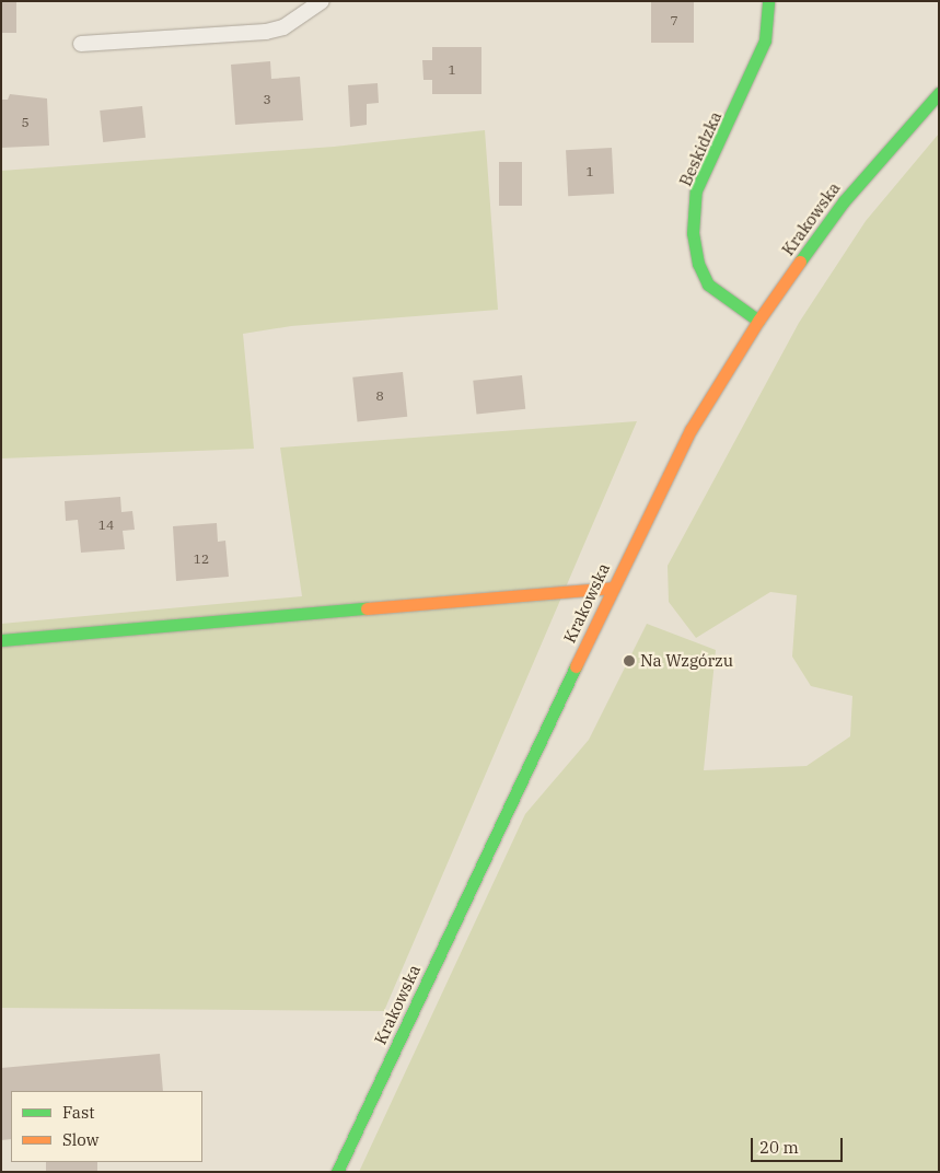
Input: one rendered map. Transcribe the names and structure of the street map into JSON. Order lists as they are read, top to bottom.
{
  "streets": {
    "main road": ["Beskidzka", "Krakowska"]
  },
  "crossings": [
    ["Beskidzka", "Krakowska"]
  ],
  "places": ["Na Wzgórzu"],
  "house_numbers": [
    "7",
    "1",
    "3",
    "5",
    "1",
    "8",
    "14",
    "12"
  ],
  "legend": ["Fast", "Slow"],
  "scale_bar": "20 m"
}
